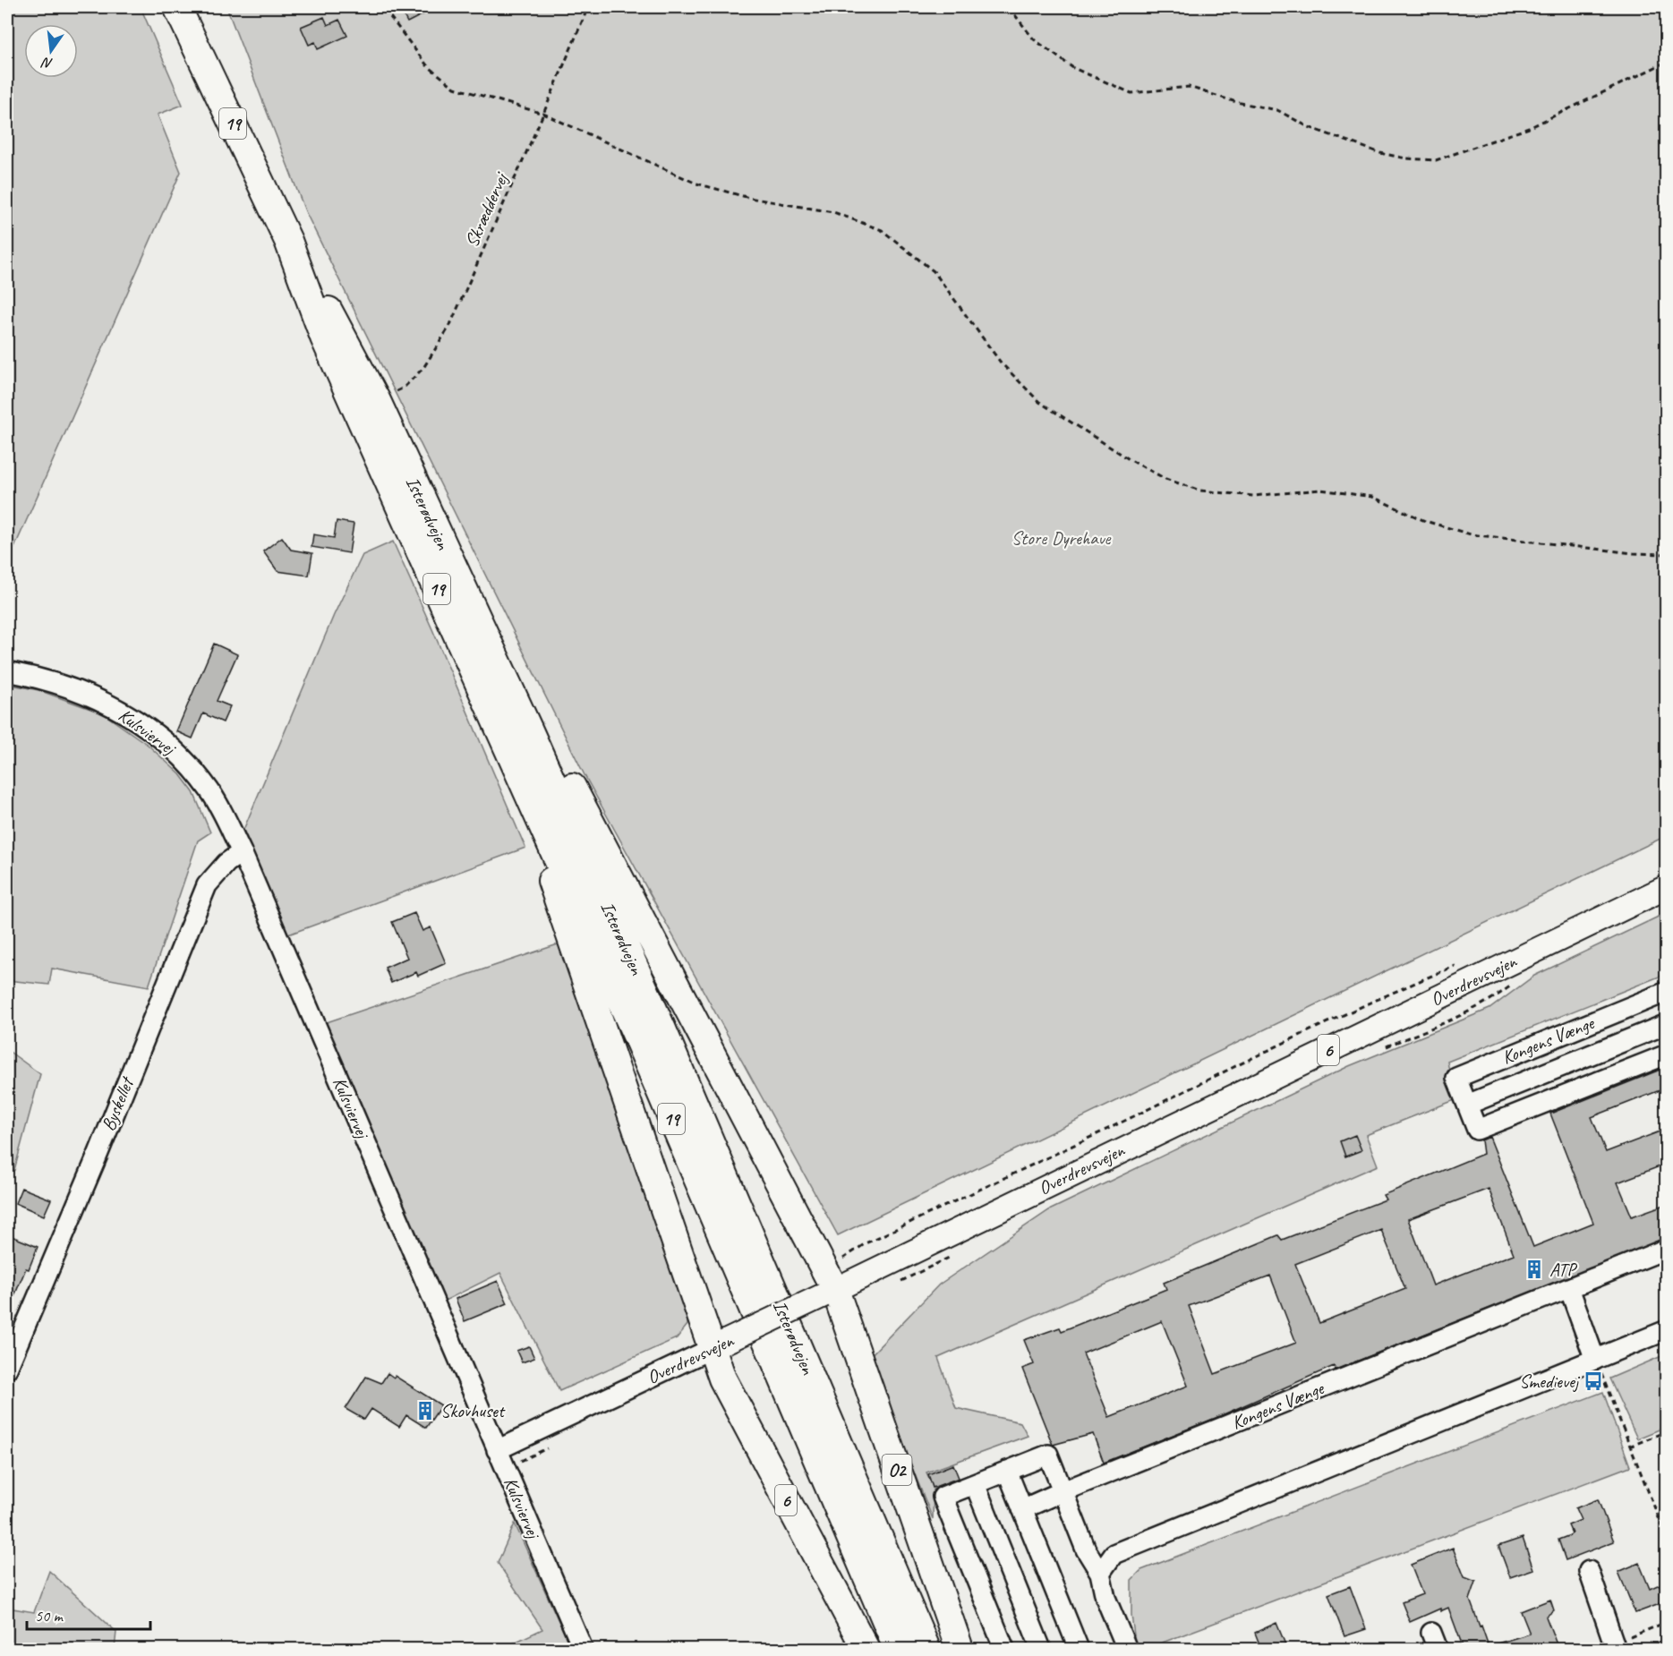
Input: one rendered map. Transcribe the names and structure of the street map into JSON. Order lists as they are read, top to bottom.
{
  "streets": {
    "highway": [
      "19",
      "Isterødvejen",
      "6",
      "O2"
    ],
    "main road": ["Overdrevsvejen"],
    "street": ["Kulsviervej", "Kongens Vænge", "Byskellet"],
    "path": ["Skræddervej"]
  },
  "crossings": [
    ["Skræddervej", "Isterødvejen"],
    ["Kulsviervej", "Overdrevsvejen"],
    ["Kulsviervej", "Byskellet"],
    ["Overdrevsvejen", "6"],
    ["Overdrevsvejen", "O2"]
  ],
  "parks": ["Store Dyrehave"],
  "places": {
    "building": ["ATP", "Skovhuset"],
    "bus stop": ["Smedievej"]
  },
  "scale_bar": "50 m",
  "north": "bottom"
}
